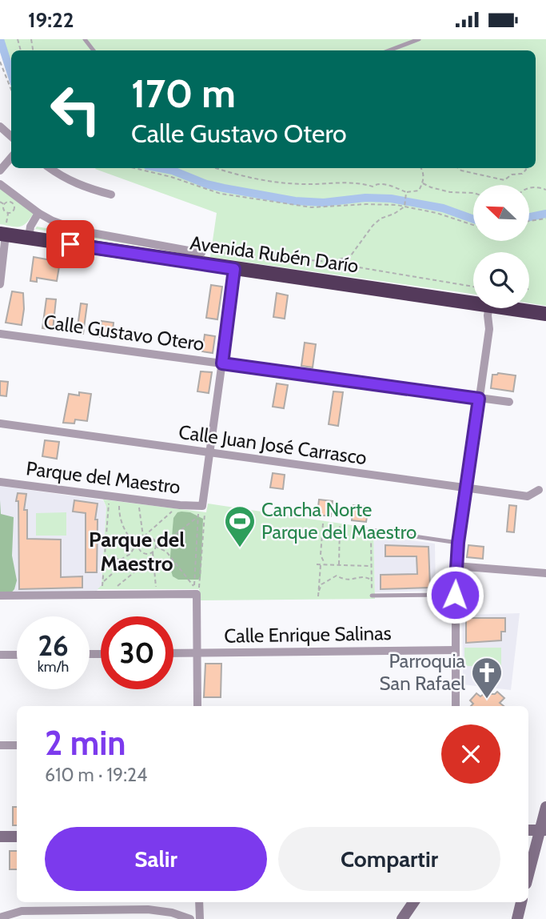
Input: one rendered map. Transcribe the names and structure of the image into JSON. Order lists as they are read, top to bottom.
{
  "streets": {
    "highway": ["Avenida Rubén Darío"],
    "street": [
      "Calle Gustavo Otero",
      "Calle Juan José Carrasco",
      "Parque del Maestro",
      "Calle Enrique Salinas"
    ]
  },
  "districts": ["Parque del Maestro"],
  "places": {
    "sports": ["Cancha Norte Parque del Maestro"],
    "church": ["Parroquia San Rafael"]
  },
  "north": "top left",
  "page": {
    "status": "19:22",
    "turn": ["170 m", "Calle Gustavo Otero"],
    "speed": "26 km/h",
    "limit": "30",
    "heading": ["2 min", "610 m · 19:24"],
    "buttons": ["Salir", "Compartir"]
  }
}
